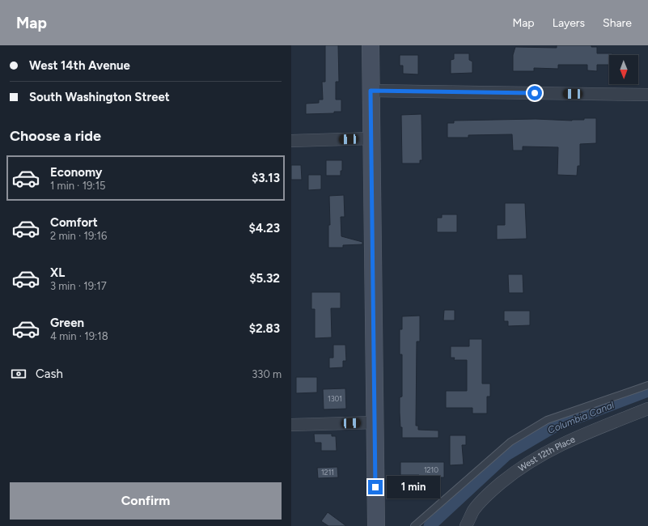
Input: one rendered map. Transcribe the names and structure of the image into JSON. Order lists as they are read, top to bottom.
{
  "streets": {
    "street": ["West 12th Place"]
  },
  "water": ["Columbia Canal"],
  "house_numbers": ["1301", "1210", "1211"],
  "north": "bottom",
  "page": {
    "header": "Map",
    "nav": ["Map", "Layers", "Share"],
    "banner": ["West 14th Avenue", "South Washington Street"],
    "heading": "Choose a ride",
    "list": [
      {
        "name": "Economy",
        "note": "1 min · 19:15",
        "value": "$3.13"
      },
      {
        "name": "Comfort",
        "note": "2 min · 19:16",
        "value": "$4.23"
      },
      {
        "name": "XL",
        "note": "3 min · 19:17",
        "value": "$5.32"
      },
      {
        "name": "Green",
        "note": "4 min · 19:18",
        "value": "$2.83"
      }
    ],
    "pay": ["Cash", "330 m"],
    "buttons": "Confirm",
    "bubble": "1 min"
  }
}
